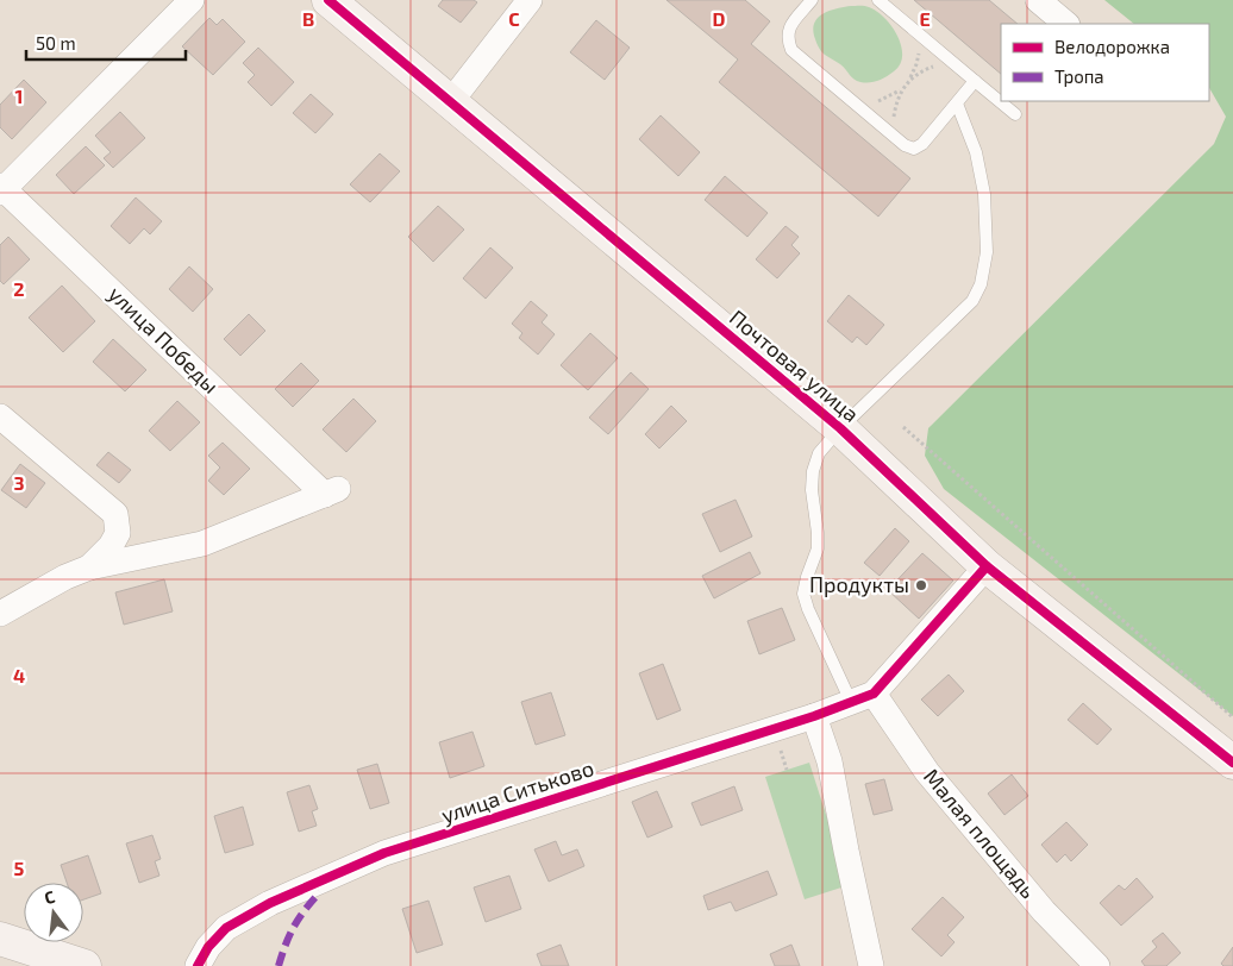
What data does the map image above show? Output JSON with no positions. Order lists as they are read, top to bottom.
{
  "streets": {
    "street": [
      "улица Победы",
      "Почтовая улица",
      "улица Ситьково",
      "Малая площадь"
    ]
  },
  "crossings": [
    ["улица Ситьково", "Малая площадь"]
  ],
  "places": ["Продукты"],
  "legend": ["Велодорожка", "Тропа"],
  "scale_bar": "50 m",
  "north": "top",
  "grid": {
    "columns": [
      "B",
      "C",
      "D",
      "E"
    ],
    "rows": [
      "1",
      "2",
      "3",
      "4",
      "5"
    ]
  }
}
